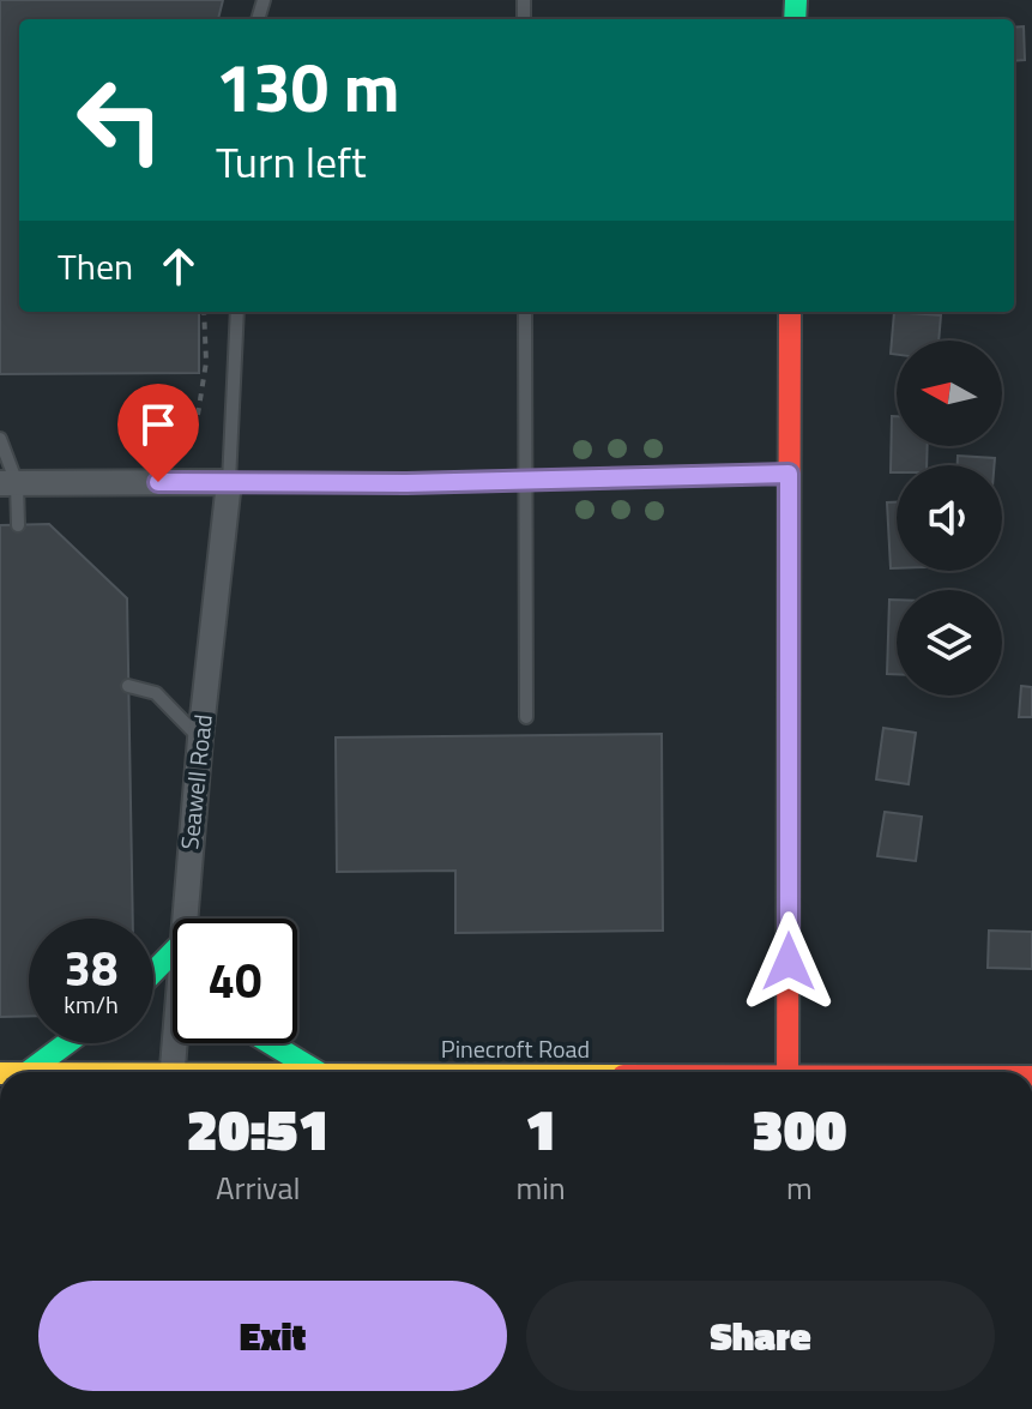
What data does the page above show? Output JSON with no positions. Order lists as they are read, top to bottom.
{
  "streets": {
    "street": ["Seawell Road"]
  },
  "north": "left",
  "page": {
    "turn": ["130 m", "Turn left"],
    "then": "Then",
    "speed": "38 km/h",
    "limit": "40",
    "eta": [
      "20:51",
      "Arrival",
      "1",
      "min",
      "300",
      "m"
    ],
    "buttons": ["Exit", "Share"]
  }
}
